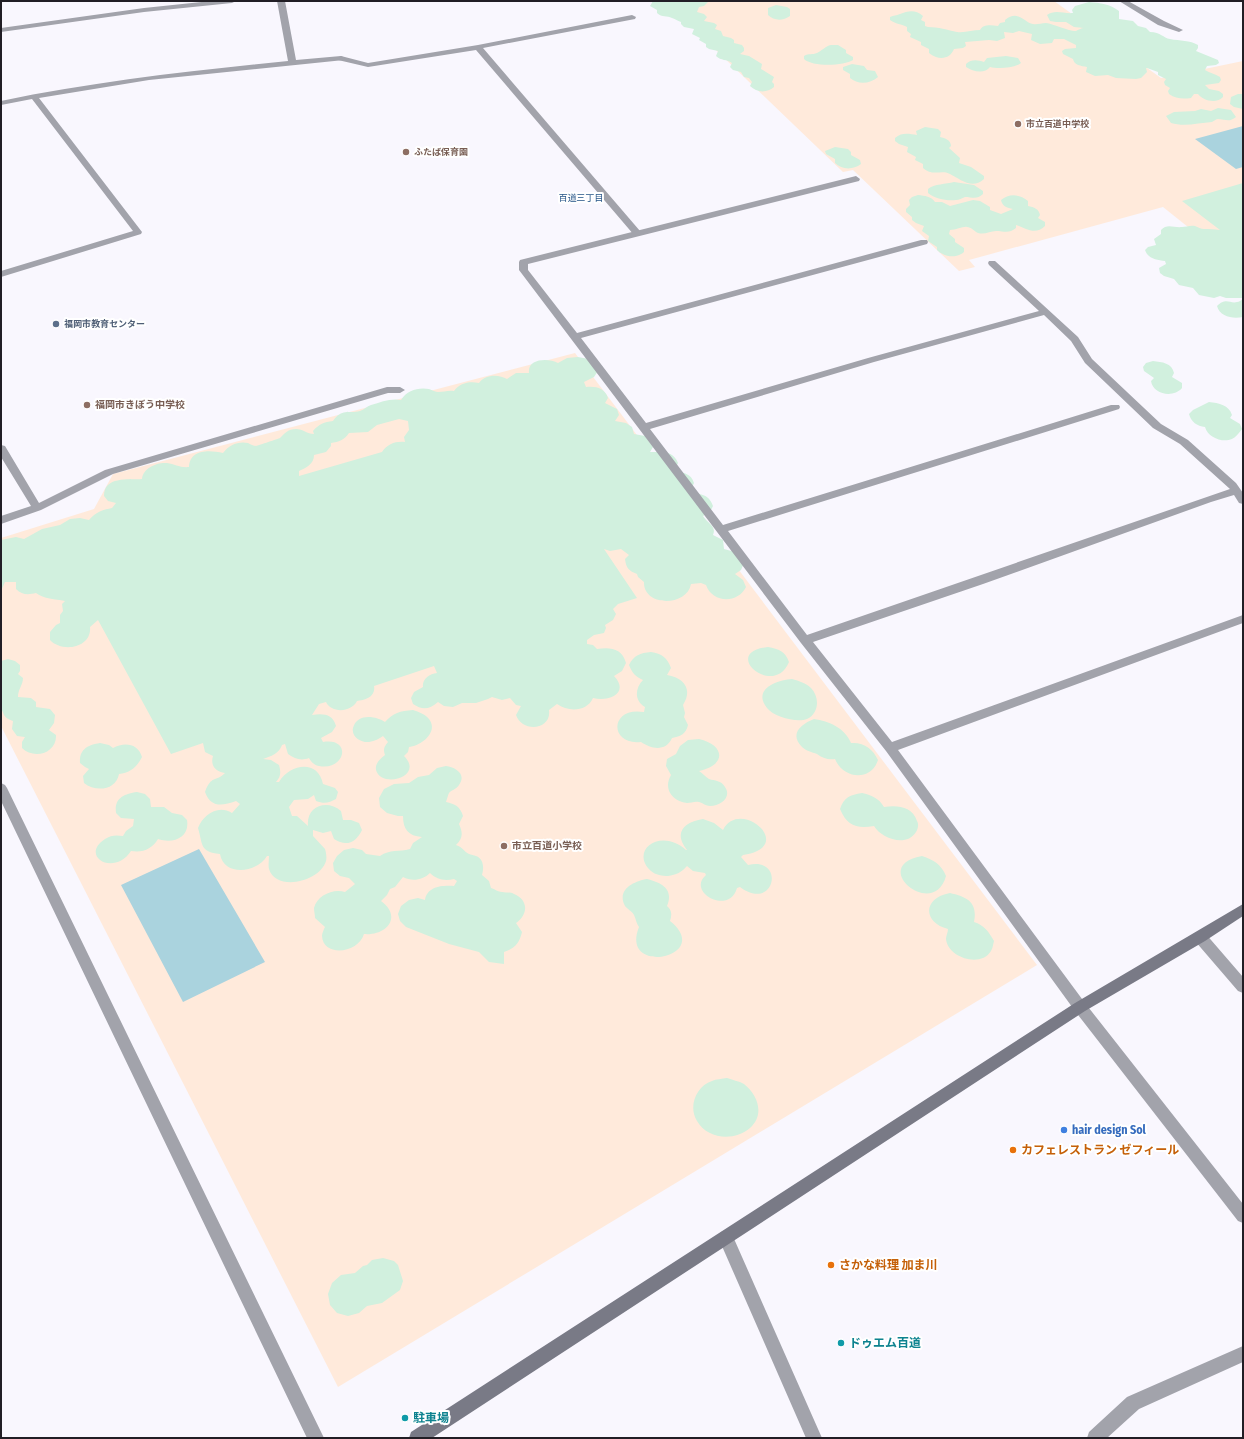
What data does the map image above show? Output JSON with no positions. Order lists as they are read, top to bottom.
{
  "districts": ["百道三丁目"],
  "places": [
    "市立百道中学校",
    "ふたば保育園",
    "福岡市教育センター",
    "福岡市きぼう中学校",
    "市立百道小学校",
    "hair design Sol",
    "カフェレストラン ゼフィール",
    "さかな料理 加ま川",
    "ドゥエム百道",
    "駐車場"
  ]
}
